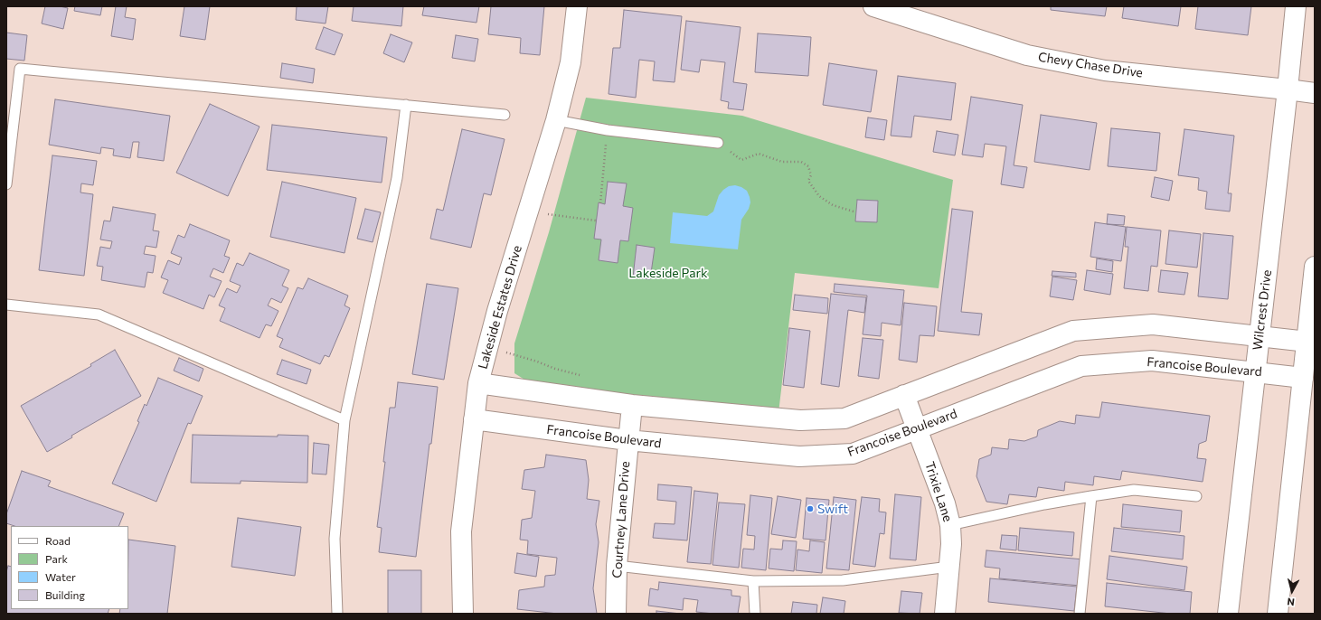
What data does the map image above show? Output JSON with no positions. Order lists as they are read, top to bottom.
{
  "streets": {
    "street": [
      "Chevy Chase Drive",
      "Lakeside Estates Drive",
      "Wilcrest Drive",
      "Francoise Boulevard",
      "Trixie Lane",
      "Courtney Lane Drive"
    ]
  },
  "crossings": [
    ["Chevy Chase Drive", "Wilcrest Drive"],
    ["Lakeside Estates Drive", "Francoise Boulevard"],
    ["Wilcrest Drive", "Francoise Boulevard"],
    ["Francoise Boulevard", "Trixie Lane"],
    ["Francoise Boulevard", "Courtney Lane Drive"]
  ],
  "parks": ["Lakeside Park"],
  "places": ["Swift"],
  "legend": [
    "Road",
    "Park",
    "Water",
    "Building"
  ],
  "north": "bottom"
}
